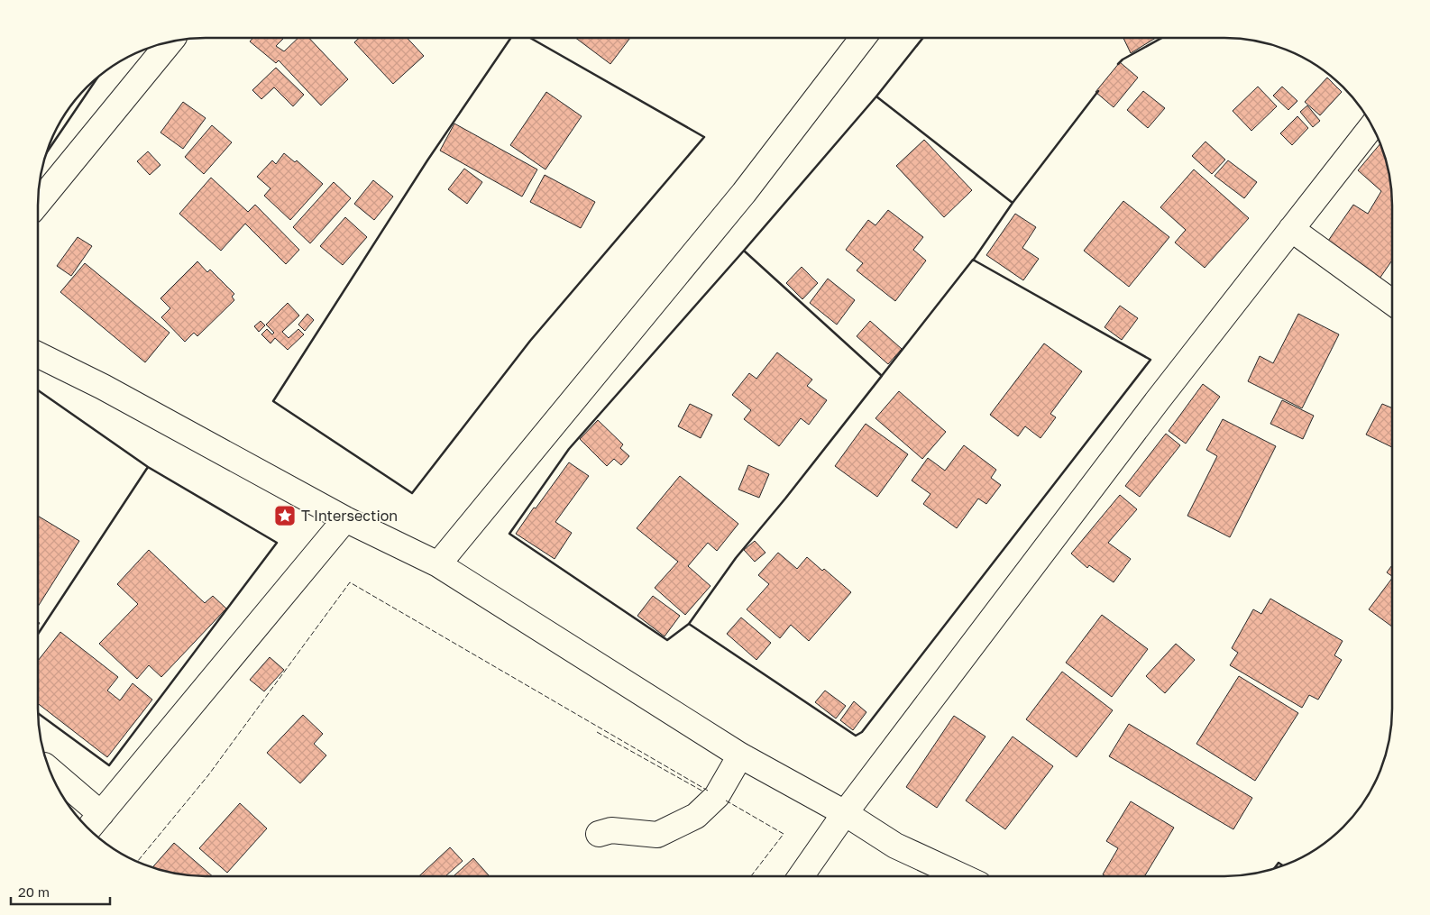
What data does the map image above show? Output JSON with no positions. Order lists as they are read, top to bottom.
{
  "places": {
    "place": ["T Intersection"]
  },
  "scale_bar": "20 m"
}
